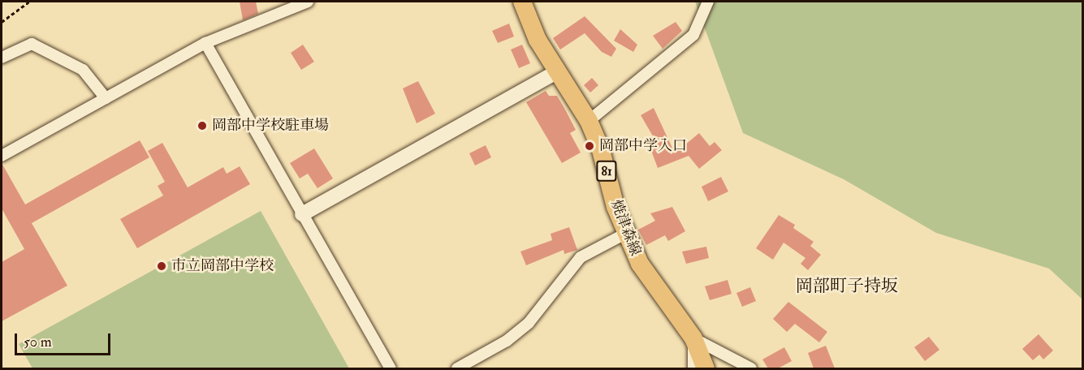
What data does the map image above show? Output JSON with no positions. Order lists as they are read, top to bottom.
{
  "streets": {
    "main road": ["81", "焼津森線"]
  },
  "districts": ["岡部町子持坂"],
  "places": ["岡部中学校駐車場", "岡部中学入口", "市立岡部中学校"],
  "scale_bar": "50 m"
}
